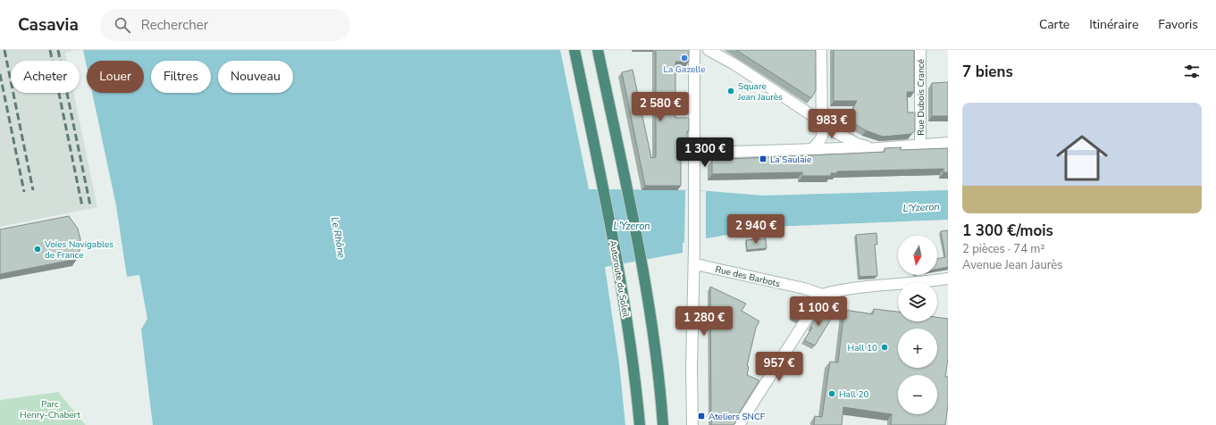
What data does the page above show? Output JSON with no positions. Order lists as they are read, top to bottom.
{
  "streets": {
    "highway": ["Autoroute du Soleil"],
    "street": ["Rue Dubois Crancé", "Rue des Barbots"]
  },
  "water": ["L'Yzeron", "Le Rhône"],
  "parks": ["Parc Henry-Chabert"],
  "places": {
    "other": [
      "La Gazelle",
      "Square Jean Jaurès",
      "Voies Navigables de France",
      "Hall 10",
      "Hall 20"
    ],
    "transit": ["La Saulaie", "Ateliers SNCF"]
  },
  "north": "bottom",
  "page": {
    "header": "Casavia",
    "search": "Rechercher",
    "nav": ["Carte", "Itinéraire", "Favoris"],
    "heading": "7 biens",
    "chip": [
      "Acheter",
      "Louer",
      "Filtres",
      "Nouveau"
    ],
    "price": [
      "2 580 €",
      "983 €",
      "1 300 €",
      "2 940 €",
      "1 100 €",
      "1 280 €",
      "957 €"
    ],
    "list": [
      {
        "name": "1 300 €/mois",
        "note": "2 pièces · 74 m² · Avenue Jean Jaurès"
      }
    ],
    "map_buttons": ["+", "−"]
  }
}
